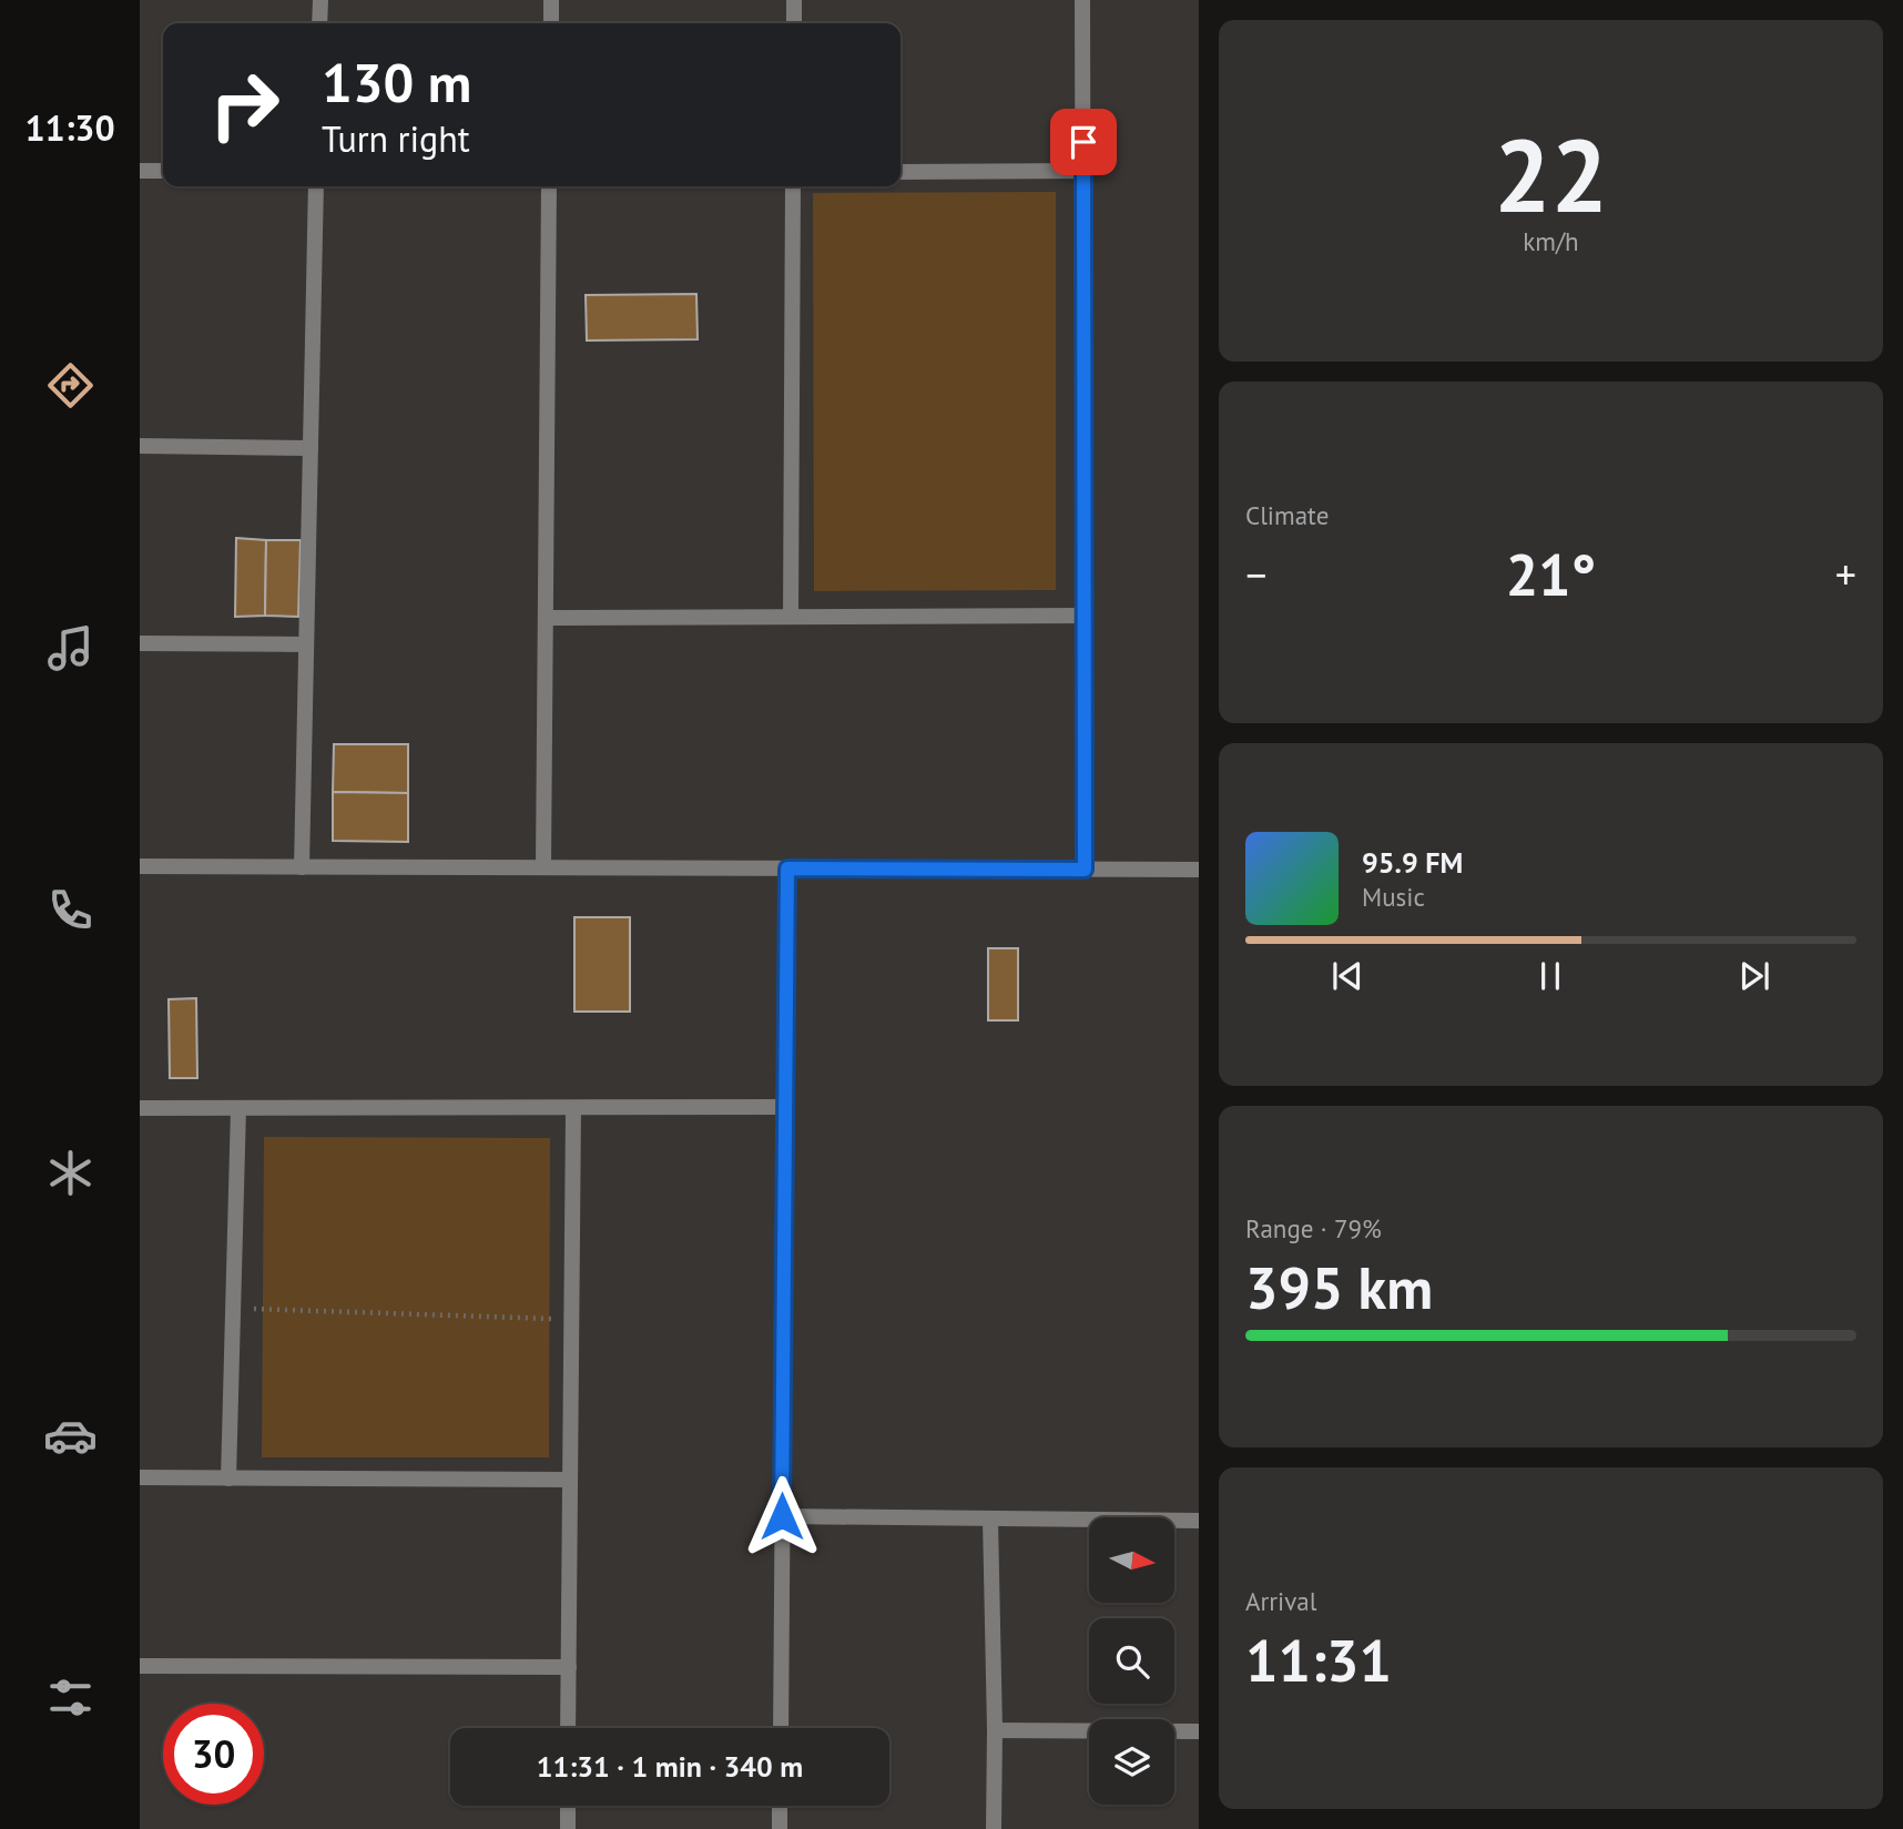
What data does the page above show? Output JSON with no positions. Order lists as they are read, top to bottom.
{
  "north": "right",
  "page": {
    "tabs": "11:30",
    "tile": [
      ["22", "km/h"],
      "Climate",
      ["Range · 79%", "395 km"],
      ["Arrival", "11:31"]
    ],
    "turn": ["130 m", "Turn right"],
    "heat": ["−", "21°", "+"],
    "song": ["95.9 FM", "Music"],
    "limit": "30",
    "trip": "11:31 · 1 min · 340 m"
  }
}
